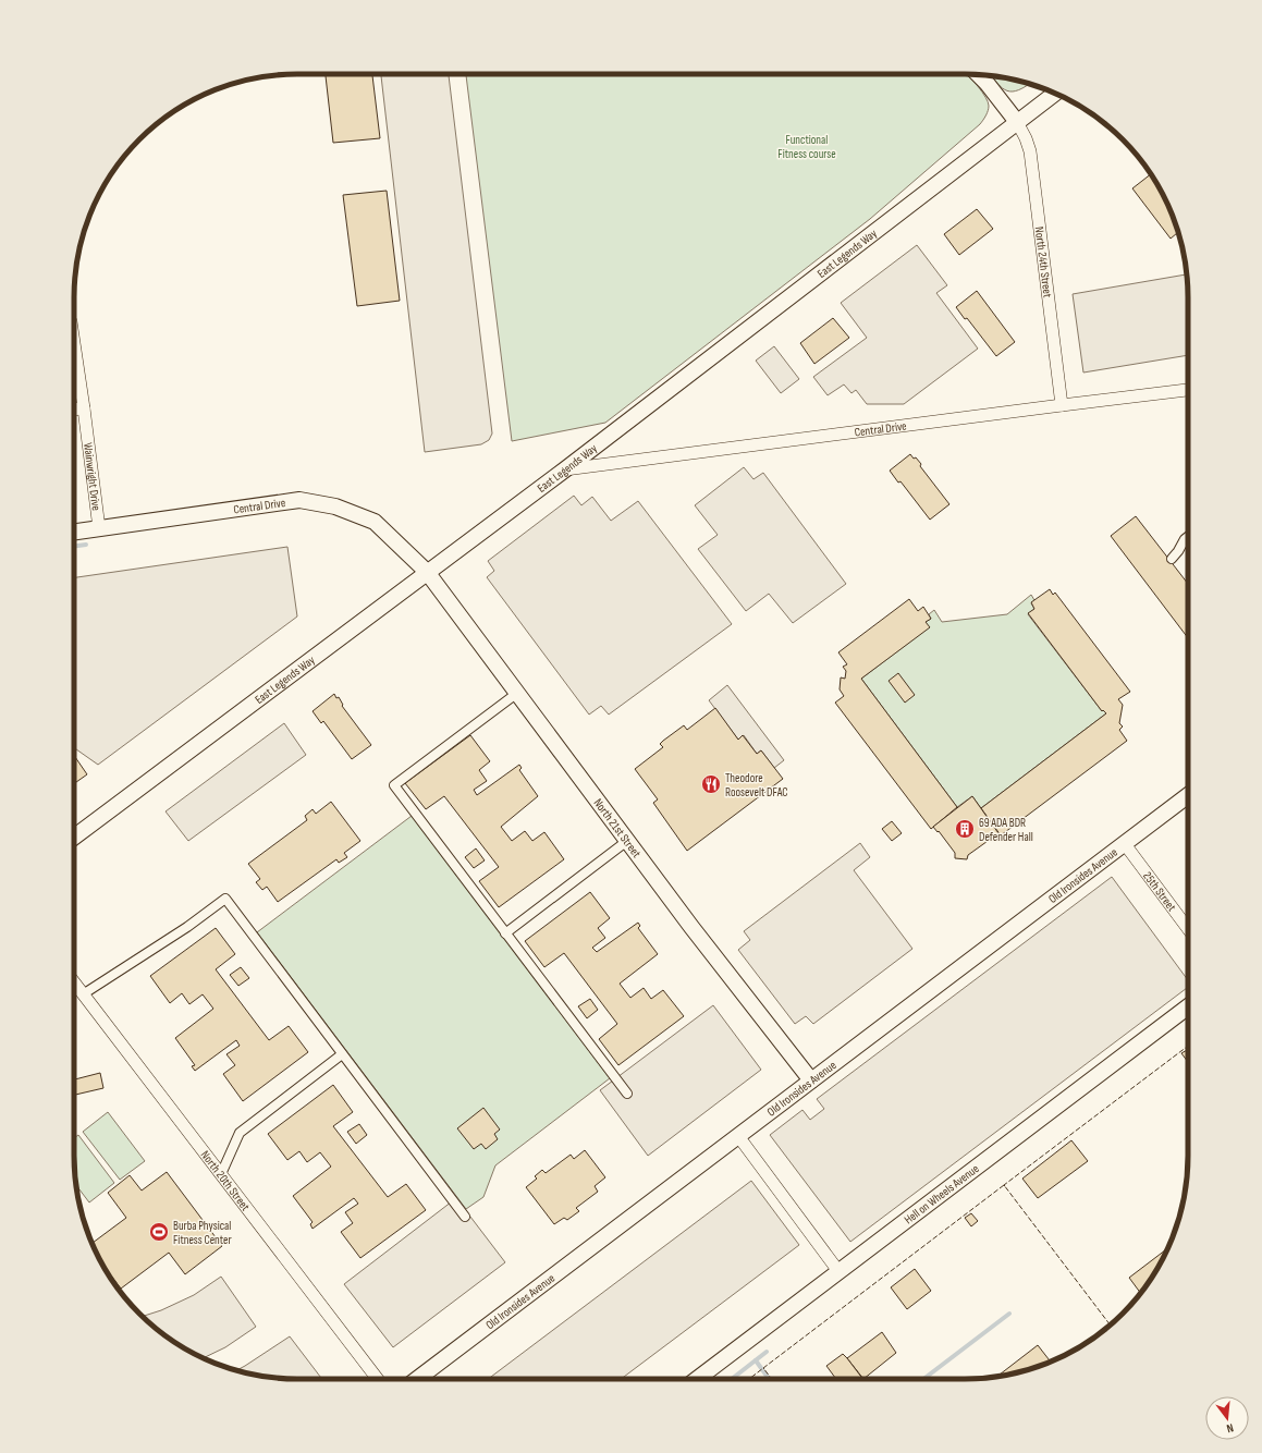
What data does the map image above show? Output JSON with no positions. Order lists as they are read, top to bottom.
{
  "streets": {
    "street": [
      "East Legends Way",
      "North 24th Street",
      "Central Drive",
      "Wainwright Drive",
      "North 21st Street",
      "Old Ironsides Avenue",
      "25th Street",
      "North 20th Street",
      "Hell on Wheels Avenue"
    ]
  },
  "crossings": [
    ["East Legends Way", "North 24th Street"],
    ["East Legends Way", "Central Drive"],
    ["East Legends Way", "North 21st Street"],
    ["North 24th Street", "Central Drive"],
    ["Central Drive", "Wainwright Drive"],
    ["Central Drive", "North 21st Street"],
    ["North 21st Street", "Old Ironsides Avenue"],
    ["Old Ironsides Avenue", "25th Street"]
  ],
  "parks": ["Functional Fitness course"],
  "places": {
    "restaurant": ["Theodore Roosevelt DFAC"],
    "building": ["69 ADA BDR Defender Hall"],
    "sports": ["Burba Physical Fitness Center"]
  },
  "north": "bottom"
}
